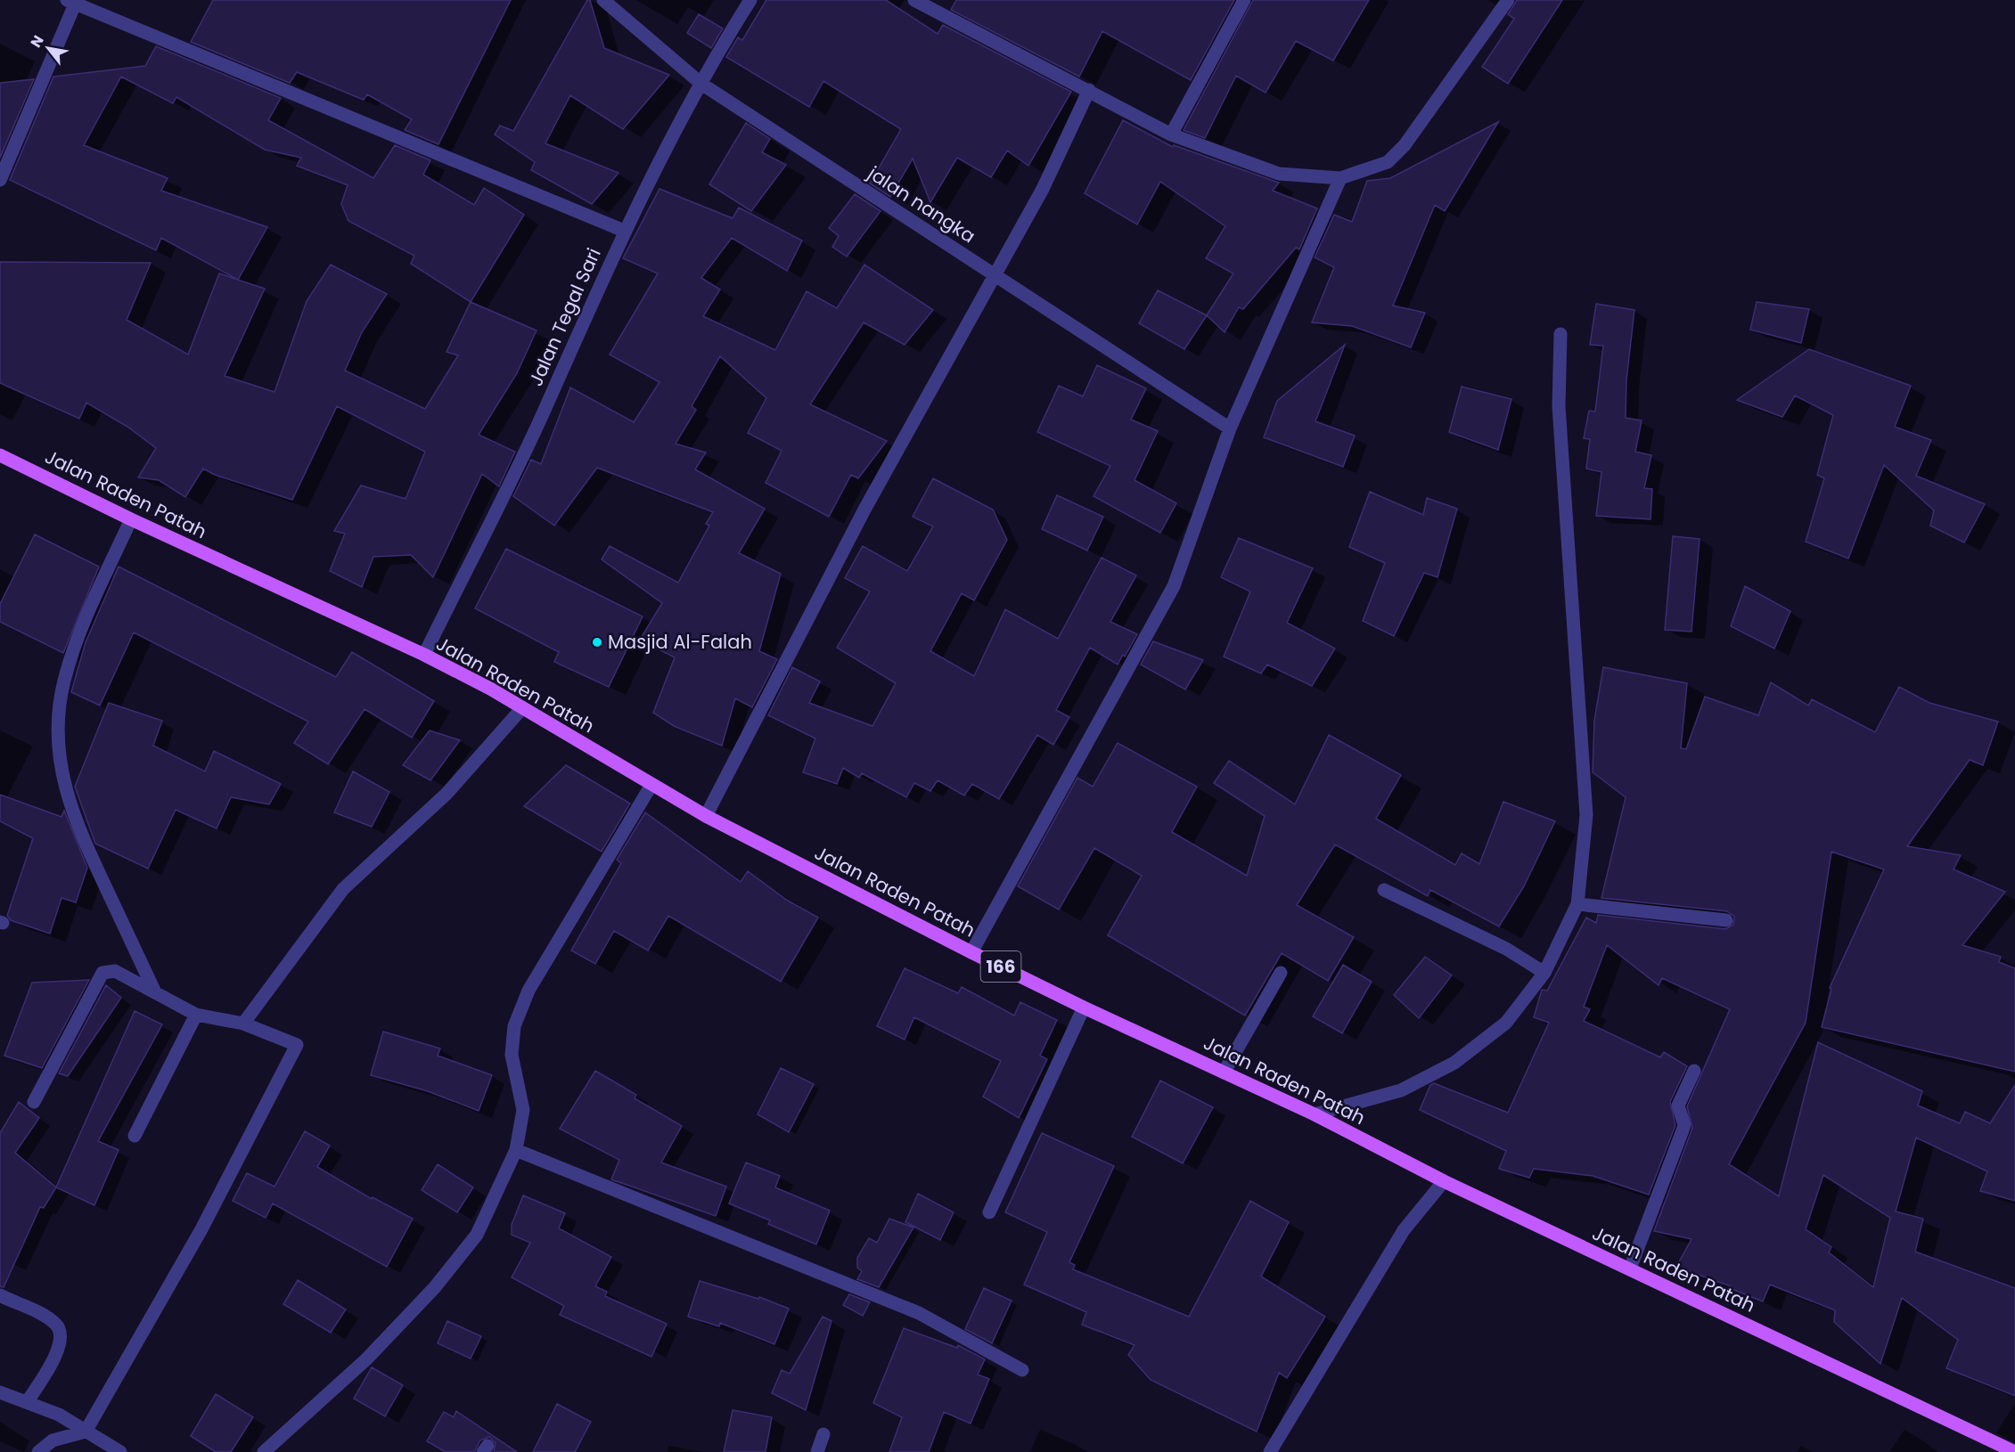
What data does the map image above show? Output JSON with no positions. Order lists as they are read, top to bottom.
{
  "streets": {
    "main road": ["Jalan Raden Patah", "166"],
    "street": ["jalan nangka", "Jalan Tegal Sari"]
  },
  "crossings": [
    ["jalan nangka", "Jalan Tegal Sari"],
    ["Jalan Tegal Sari", "Jalan Raden Patah"]
  ],
  "places": ["Masjid Al-Falah"],
  "north": "top left"
}
